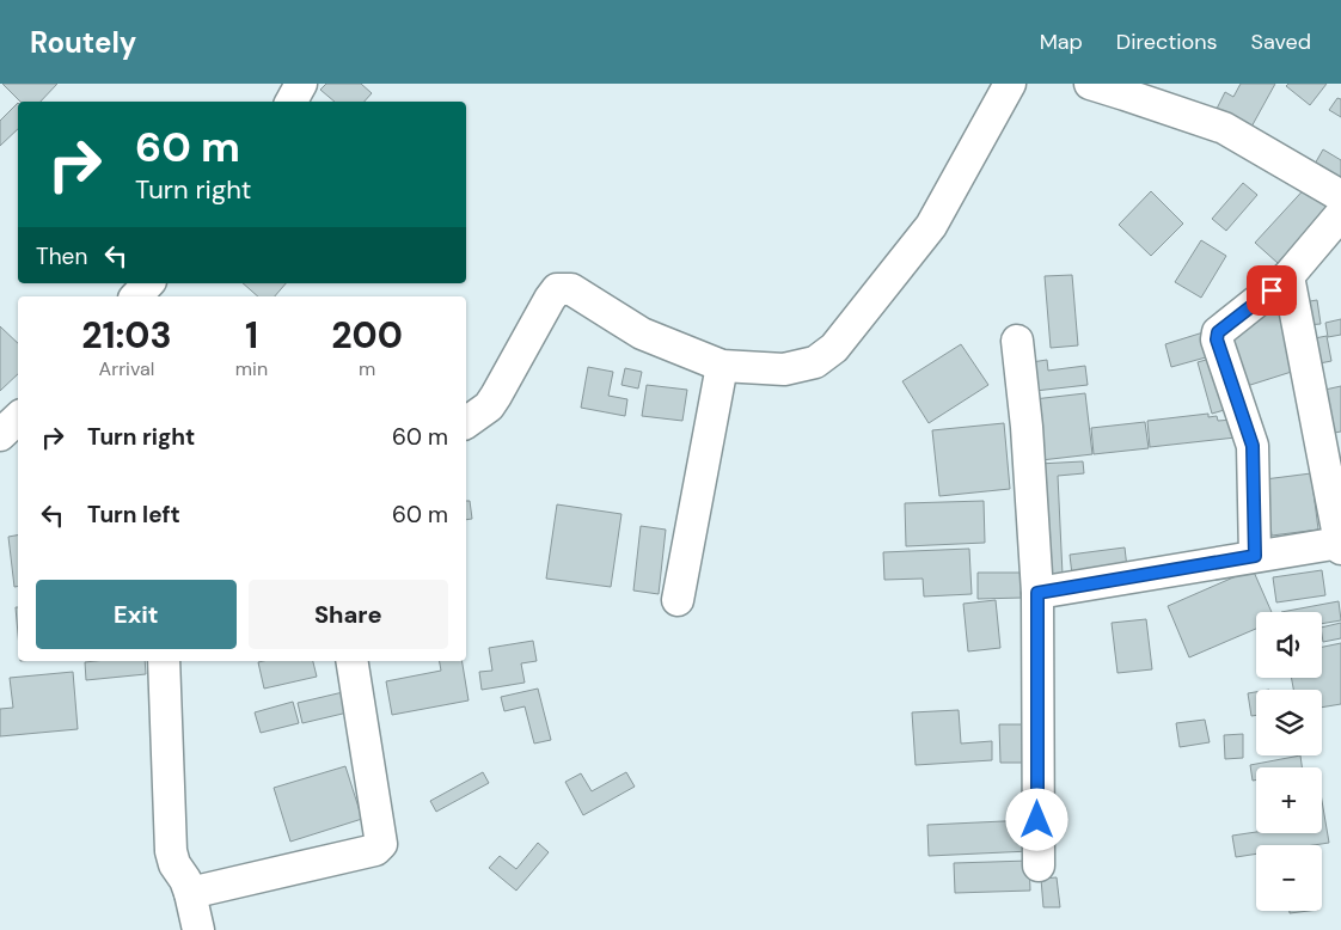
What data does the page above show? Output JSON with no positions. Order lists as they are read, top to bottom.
{
  "page": {
    "header": "Routely",
    "nav": ["Map", "Directions", "Saved"],
    "turn": ["60 m", "Turn right"],
    "then": "Then",
    "eta": [
      "21:03",
      "Arrival",
      "1",
      "min",
      "200",
      "m"
    ],
    "list": [
      {
        "name": "Turn right",
        "value": "60 m"
      },
      {
        "name": "Turn left",
        "value": "60 m"
      }
    ],
    "buttons": ["Exit", "Share"],
    "map_buttons": ["+", "−"]
  }
}
